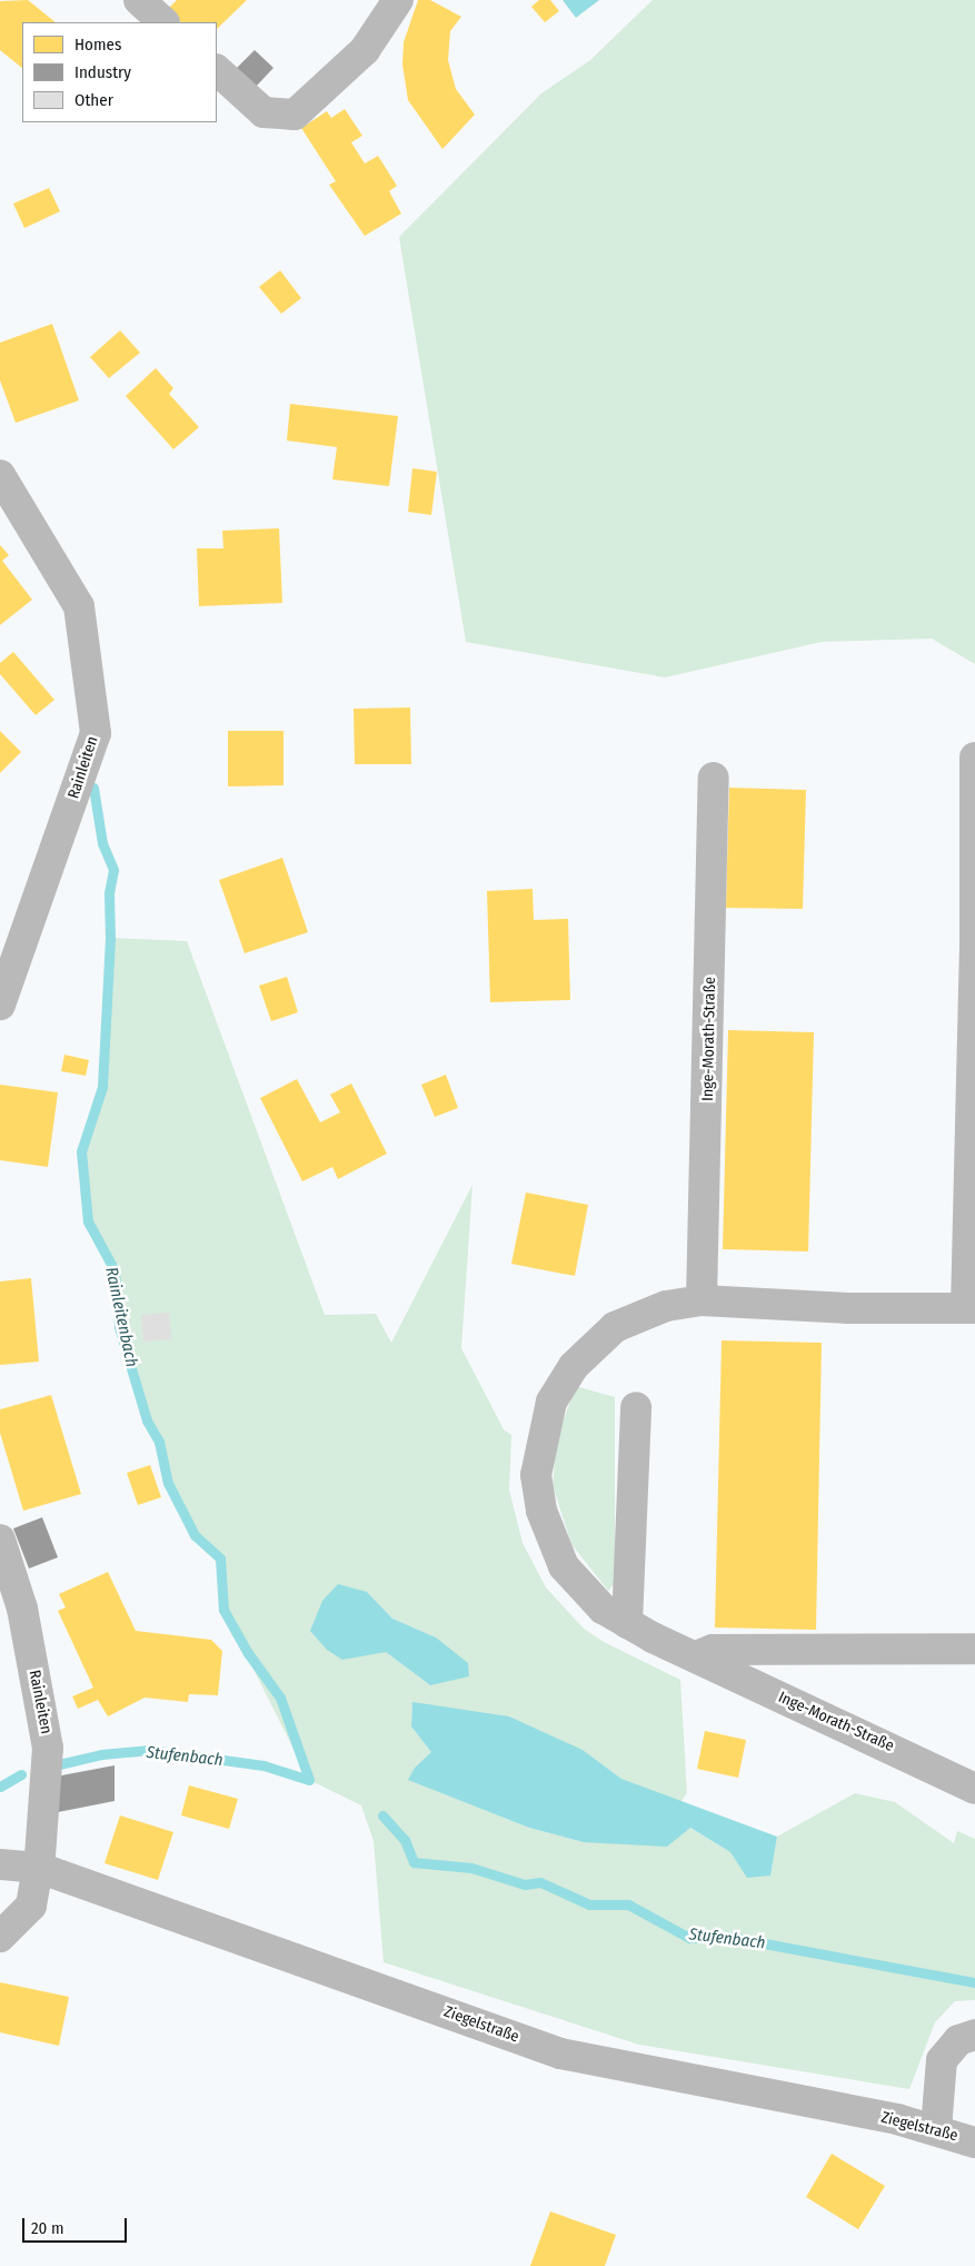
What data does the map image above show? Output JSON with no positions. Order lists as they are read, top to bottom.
{
  "streets": {
    "street": ["Rainleiten", "Inge-Morath-Straße", "Ziegelstraße"]
  },
  "crossings": [
    ["Rainleiten", "Ziegelstraße"]
  ],
  "water": ["Rainleitenbach", "Stufenbach"],
  "legend": ["Homes", "Industry", "Other"],
  "scale_bar": "20 m"
}
